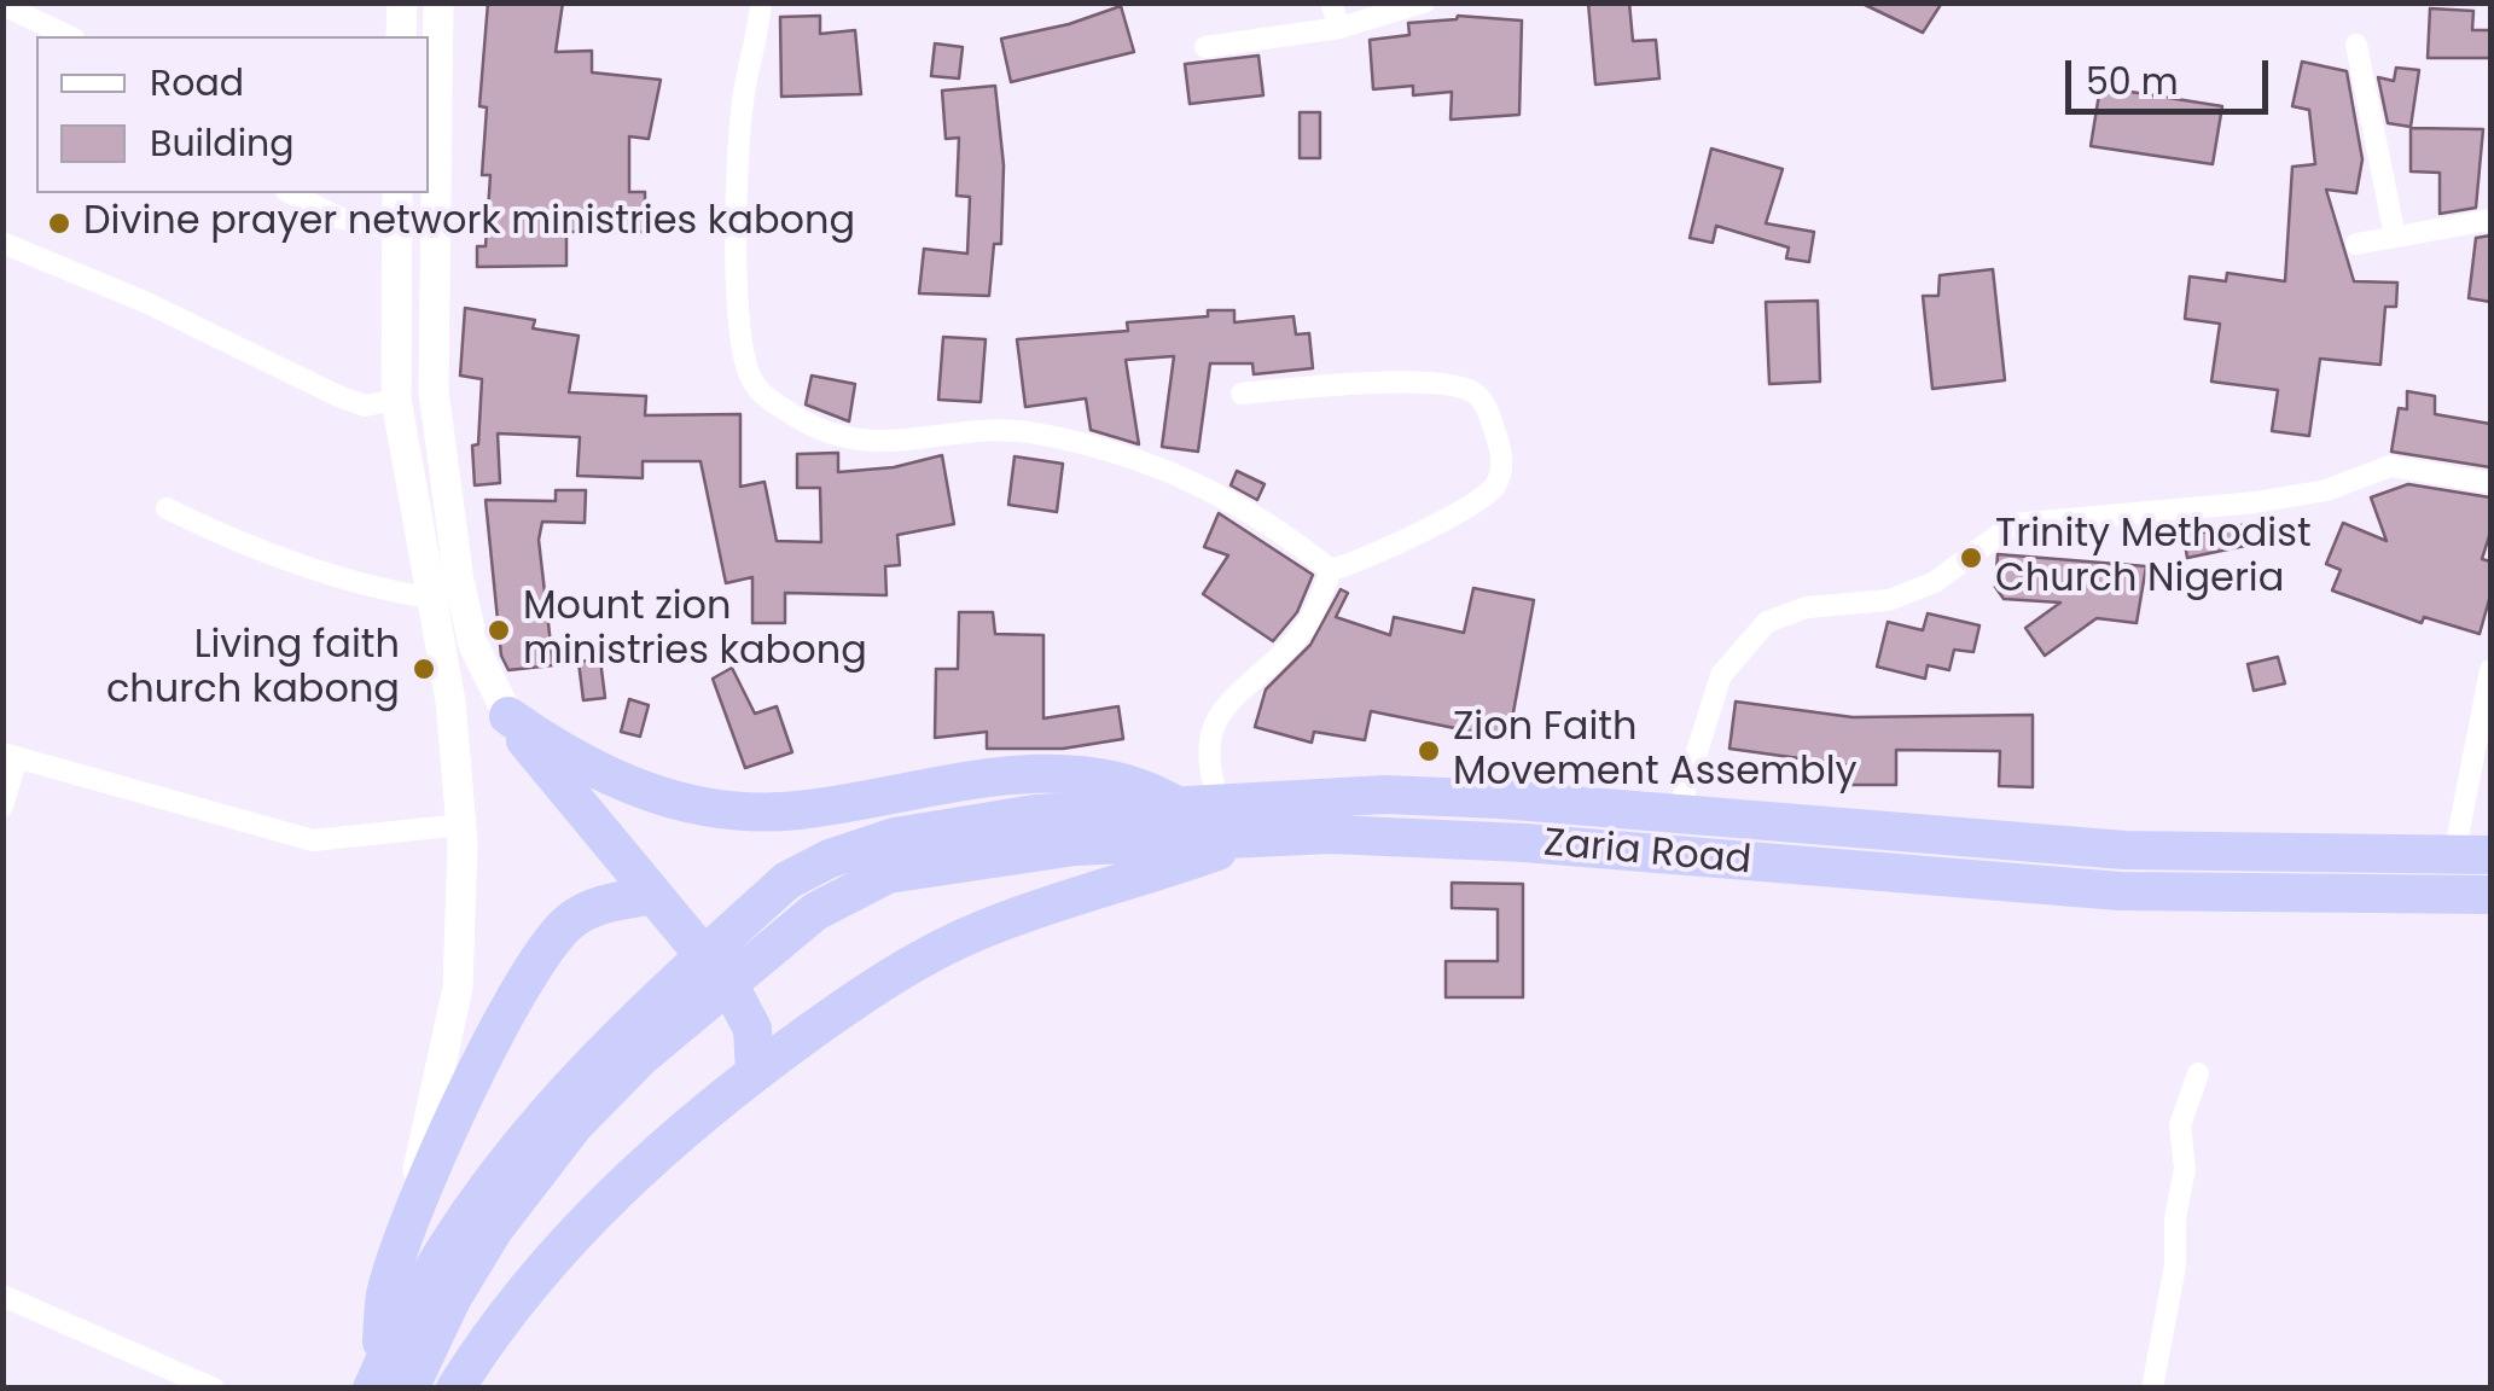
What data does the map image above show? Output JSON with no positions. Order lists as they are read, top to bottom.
{
  "streets": {
    "highway": ["Zaria Road"]
  },
  "places": [
    "Divine prayer network ministries kabong",
    "Trinity Methodist Church Nigeria",
    "Mount zion ministries kabong",
    "Living faith church kabong",
    "Zion Faith Movement Assembly"
  ],
  "legend": ["Road", "Building"],
  "scale_bar": "50 m"
}
